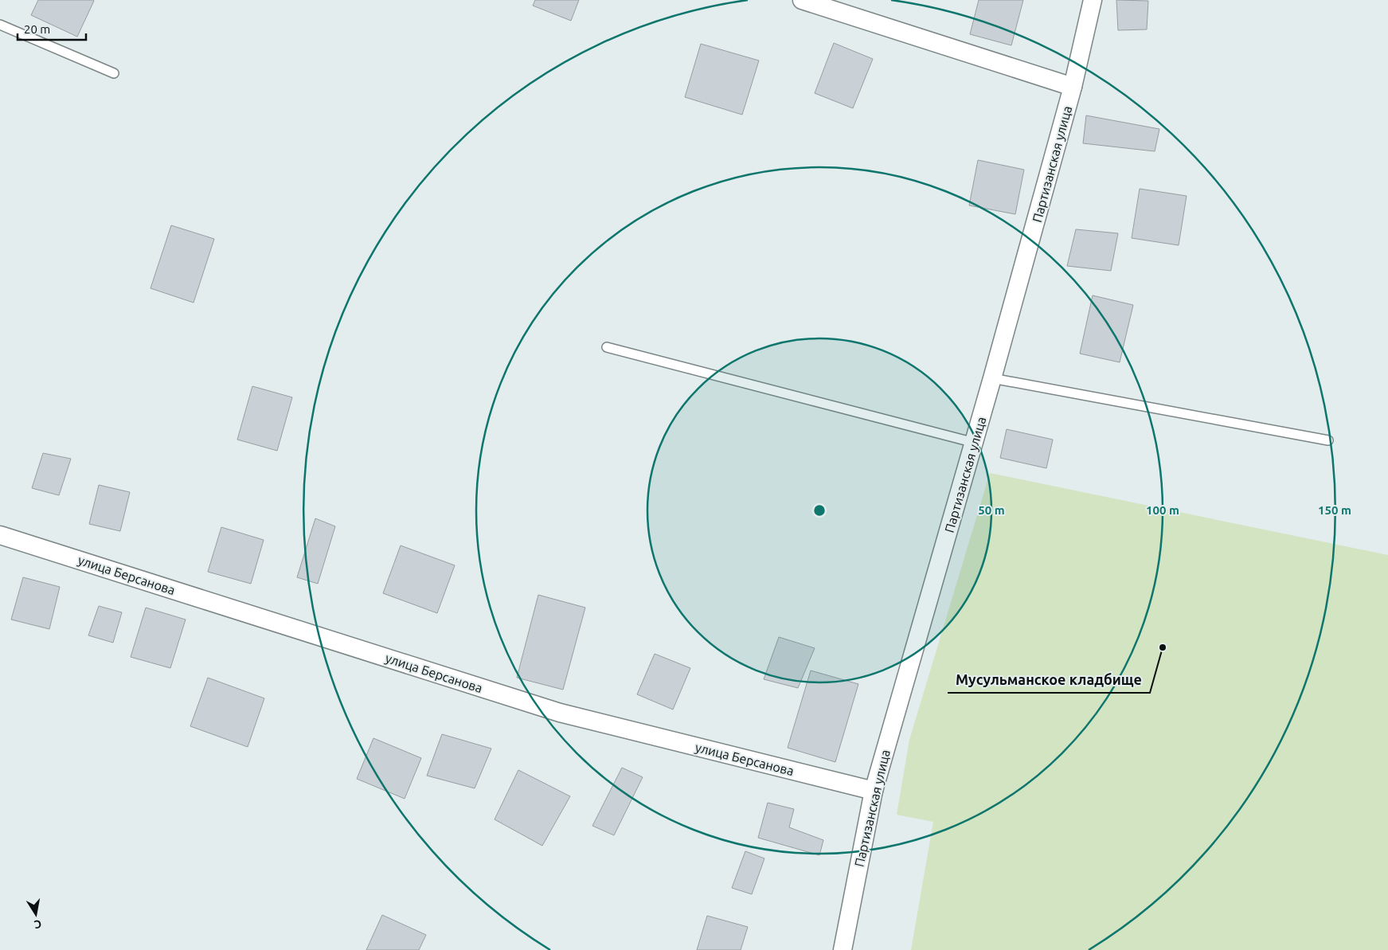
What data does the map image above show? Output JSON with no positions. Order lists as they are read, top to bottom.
{
  "streets": {
    "street": ["Партизанская улица", "улица Берсанова"]
  },
  "crossings": [
    ["Партизанская улица", "улица Берсанова"]
  ],
  "places": ["Мусульманское кладбище"],
  "scale_bar": "20 m",
  "north": "bottom",
  "rings": ["50 m", "100 m", "150 m"]
}
